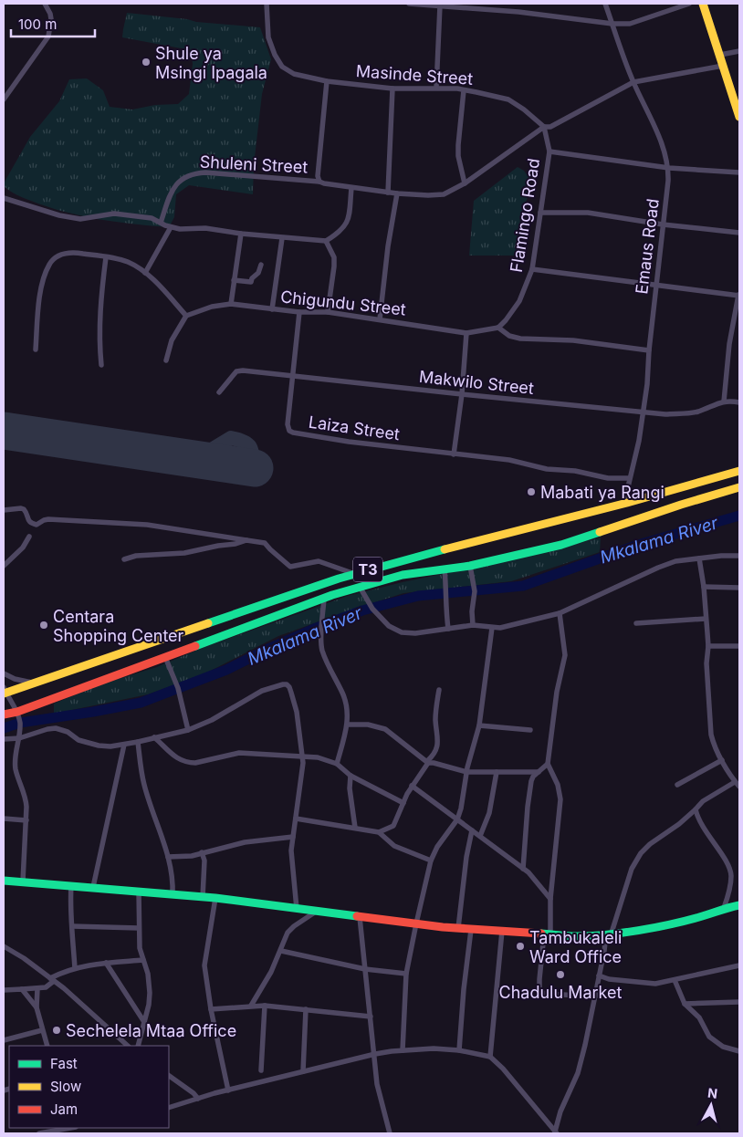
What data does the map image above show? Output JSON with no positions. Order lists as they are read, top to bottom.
{
  "streets": {
    "main road": ["T3"],
    "street": [
      "Masinde Street",
      "Shuleni Street",
      "Flamingo Road",
      "Emaus Road",
      "Chigundu Street",
      "Makwilo Street",
      "Laiza Street"
    ]
  },
  "crossings": [
    ["Masinde Street", "Flamingo Road"],
    ["Flamingo Road", "Chigundu Street"],
    ["Emaus Road", "Makwilo Street"],
    ["Emaus Road", "T3"],
    ["Chigundu Street", "Laiza Street"],
    ["Makwilo Street", "Laiza Street"]
  ],
  "water": ["Mkalama River"],
  "places": [
    "Shule ya Msingi Ipagala",
    "Mabati ya Rangi",
    "Centara Shopping Center",
    "Tambukaleli Ward Office",
    "Chadulu Market",
    "Sechelela Mtaa Office"
  ],
  "legend": ["Fast", "Slow", "Jam"],
  "scale_bar": "100 m",
  "north": "top"
}
